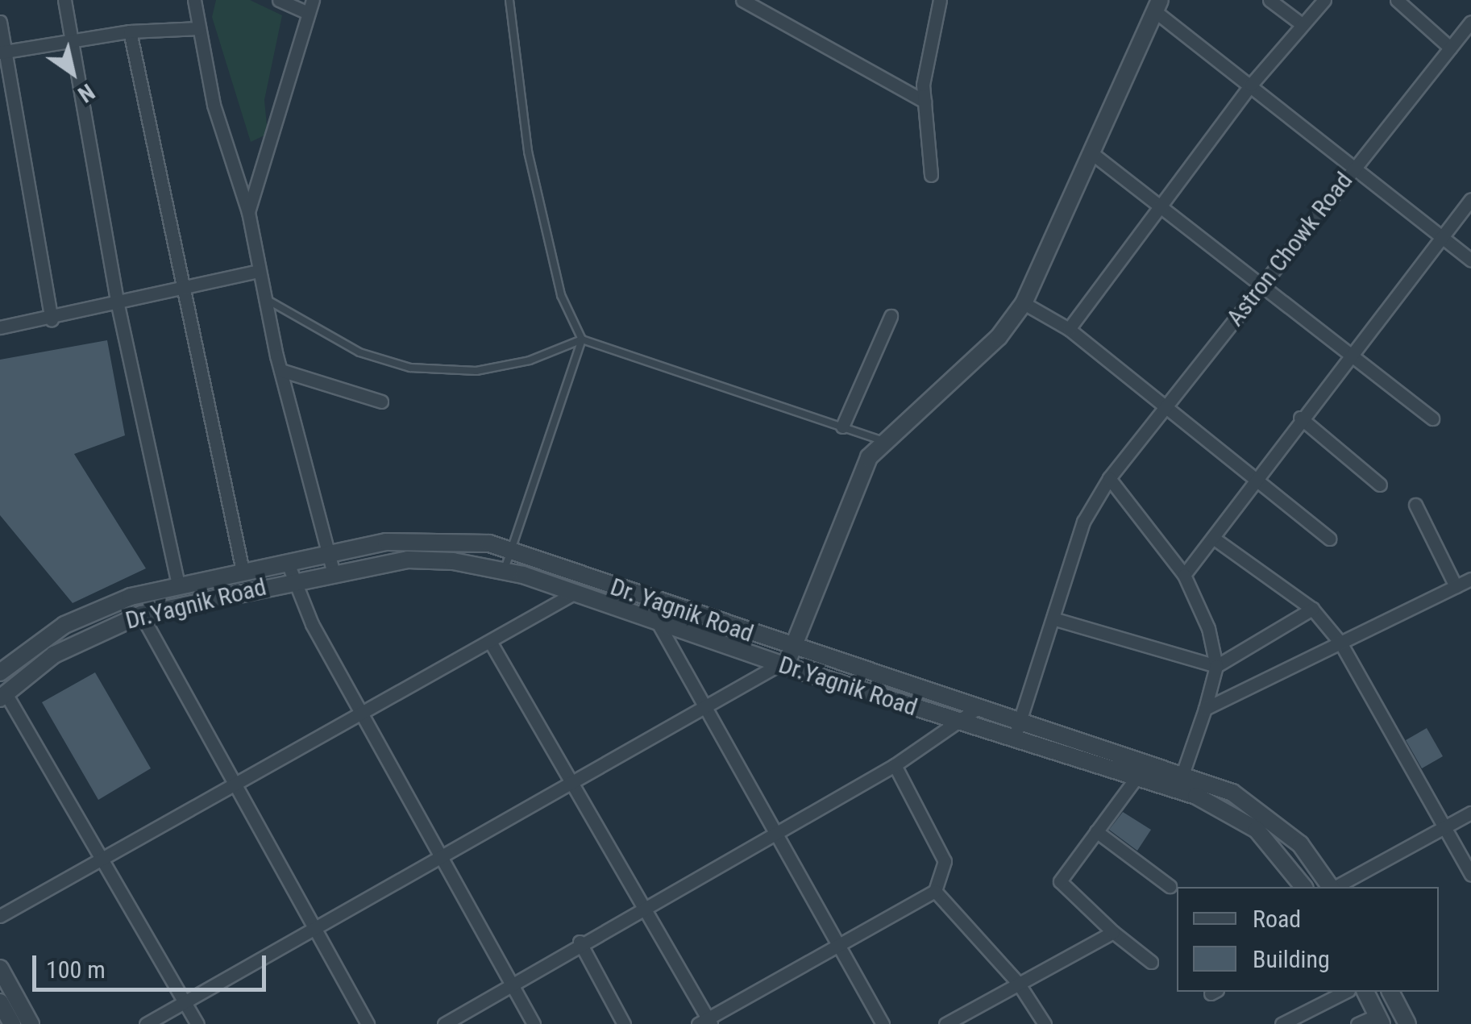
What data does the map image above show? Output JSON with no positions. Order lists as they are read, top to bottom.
{
  "streets": {
    "street": ["Astron Chowk Road", "Dr.Yagnik Road", "Dr. Yagnik Road"]
  },
  "crossings": [
    ["Astron Chowk Road", "Dr.Yagnik Road"],
    ["Astron Chowk Road", "Dr. Yagnik Road"],
    ["Dr.Yagnik Road", "Dr. Yagnik Road"]
  ],
  "legend": ["Road", "Building"],
  "scale_bar": "100 m",
  "north": "bottom right"
}
